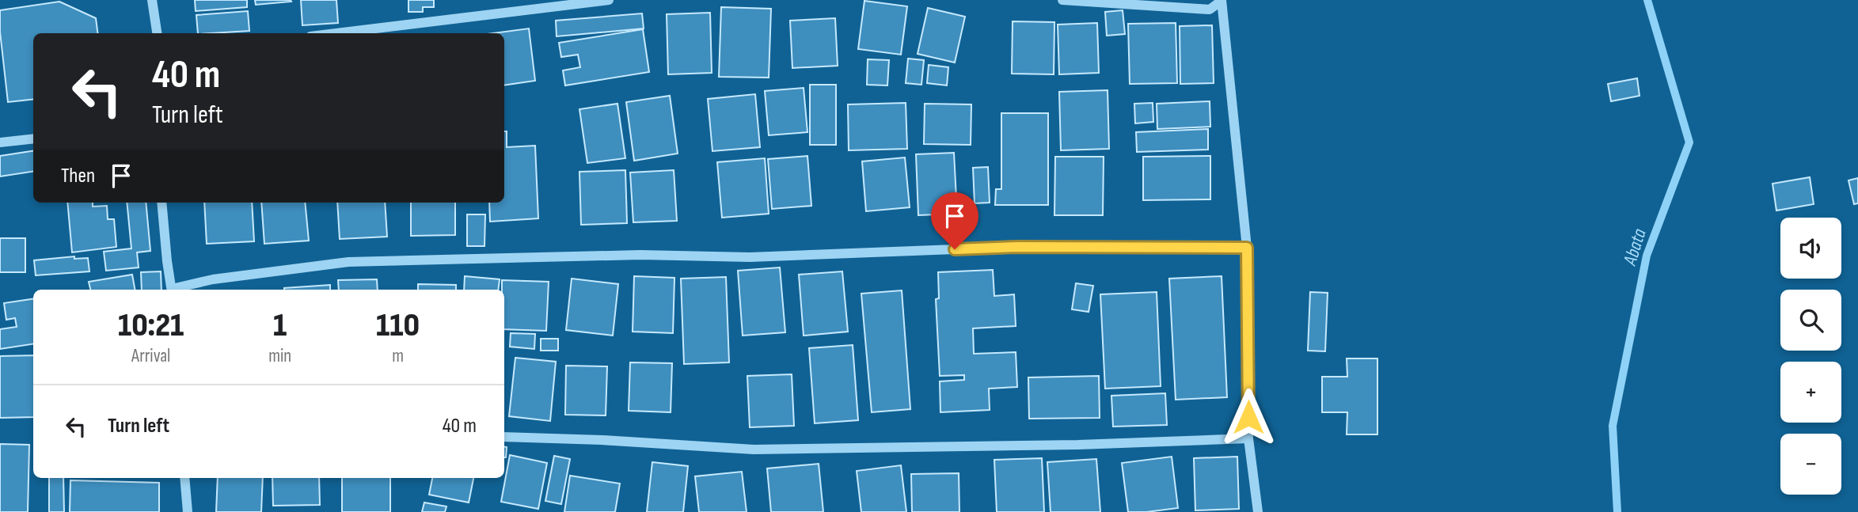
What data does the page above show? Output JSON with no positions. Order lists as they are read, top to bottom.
{
  "water": ["Abata"],
  "page": {
    "turn": ["40 m", "Turn left"],
    "then": "Then",
    "map_buttons": ["+", "−"],
    "eta": [
      "10:21",
      "Arrival",
      "1",
      "min",
      "110",
      "m"
    ],
    "list": [
      {
        "name": "Turn left",
        "value": "40 m"
      }
    ]
  }
}
